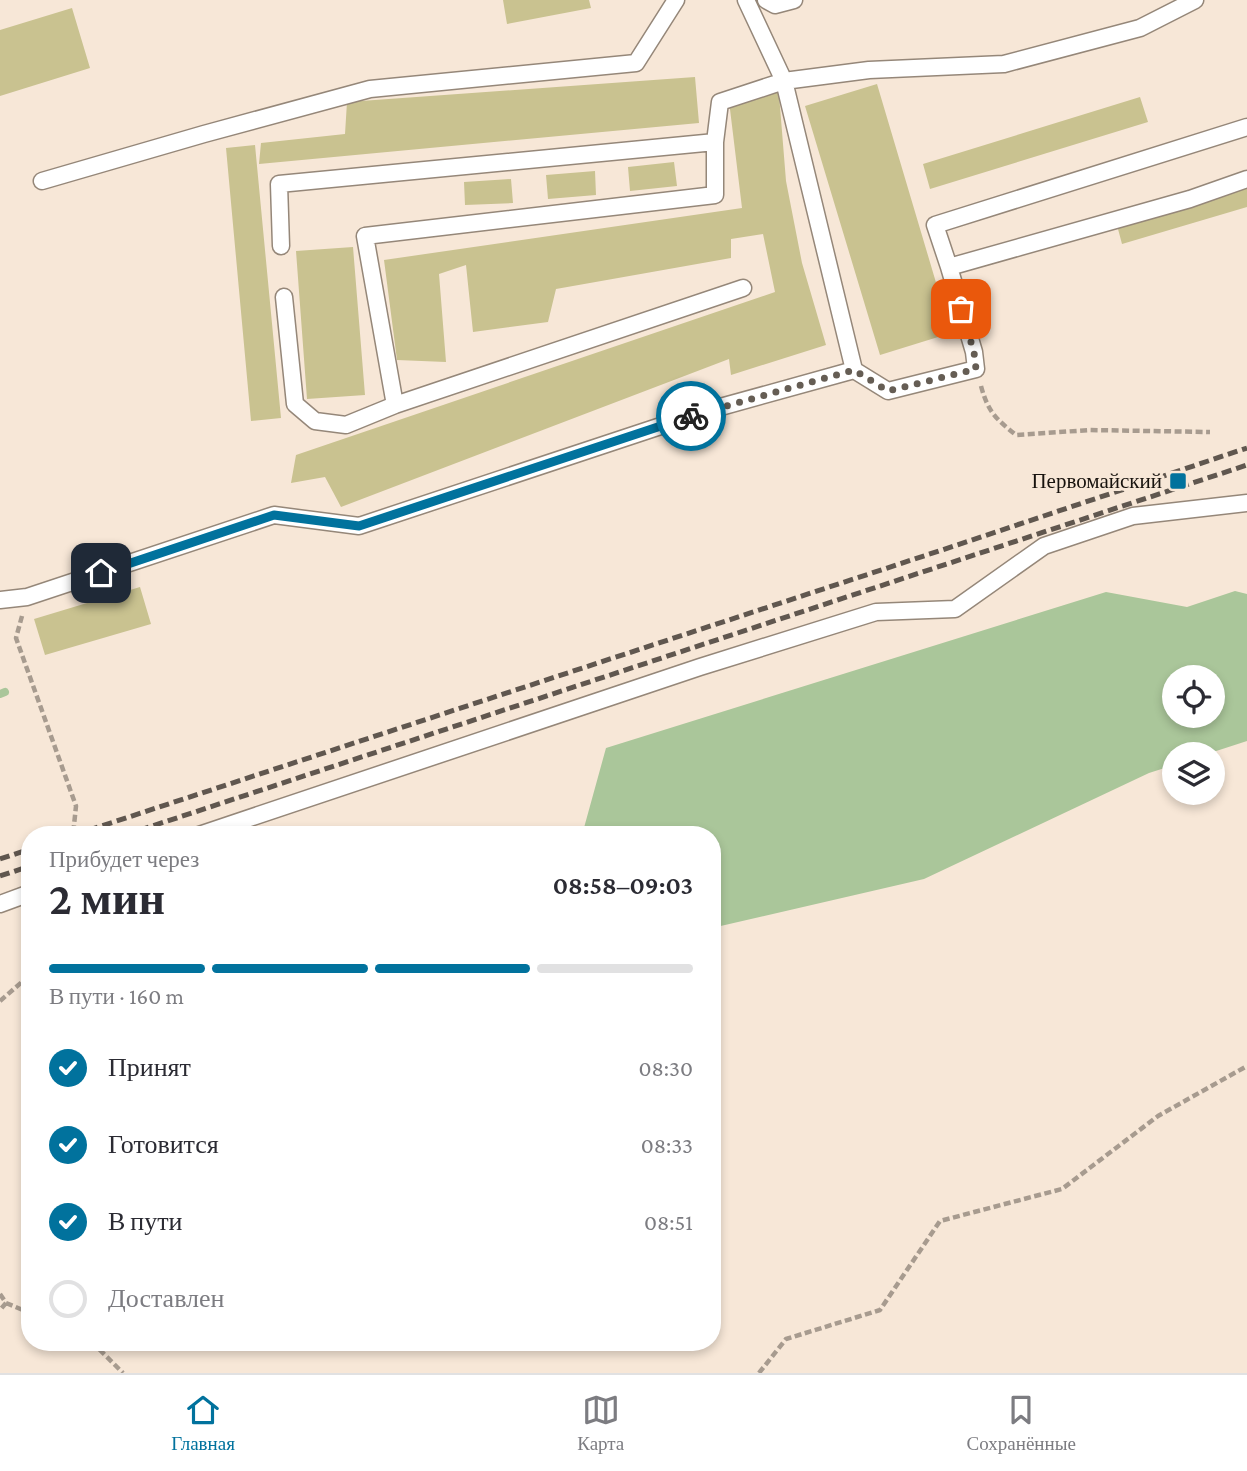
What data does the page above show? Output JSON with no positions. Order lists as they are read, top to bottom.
{
  "places": {
    "transit": ["Первомайский"]
  },
  "page": {
    "heading": ["2 мин", "Прибудет через", "08:58–09:03"],
    "bar": "В пути · 160 m",
    "list": [
      ["Принят", "08:30"],
      ["Готовится", "08:33"],
      ["В пути", "08:51"],
      "Доставлен"
    ],
    "tabs": ["Главная", "Карта", "Сохранённые"]
  }
}
